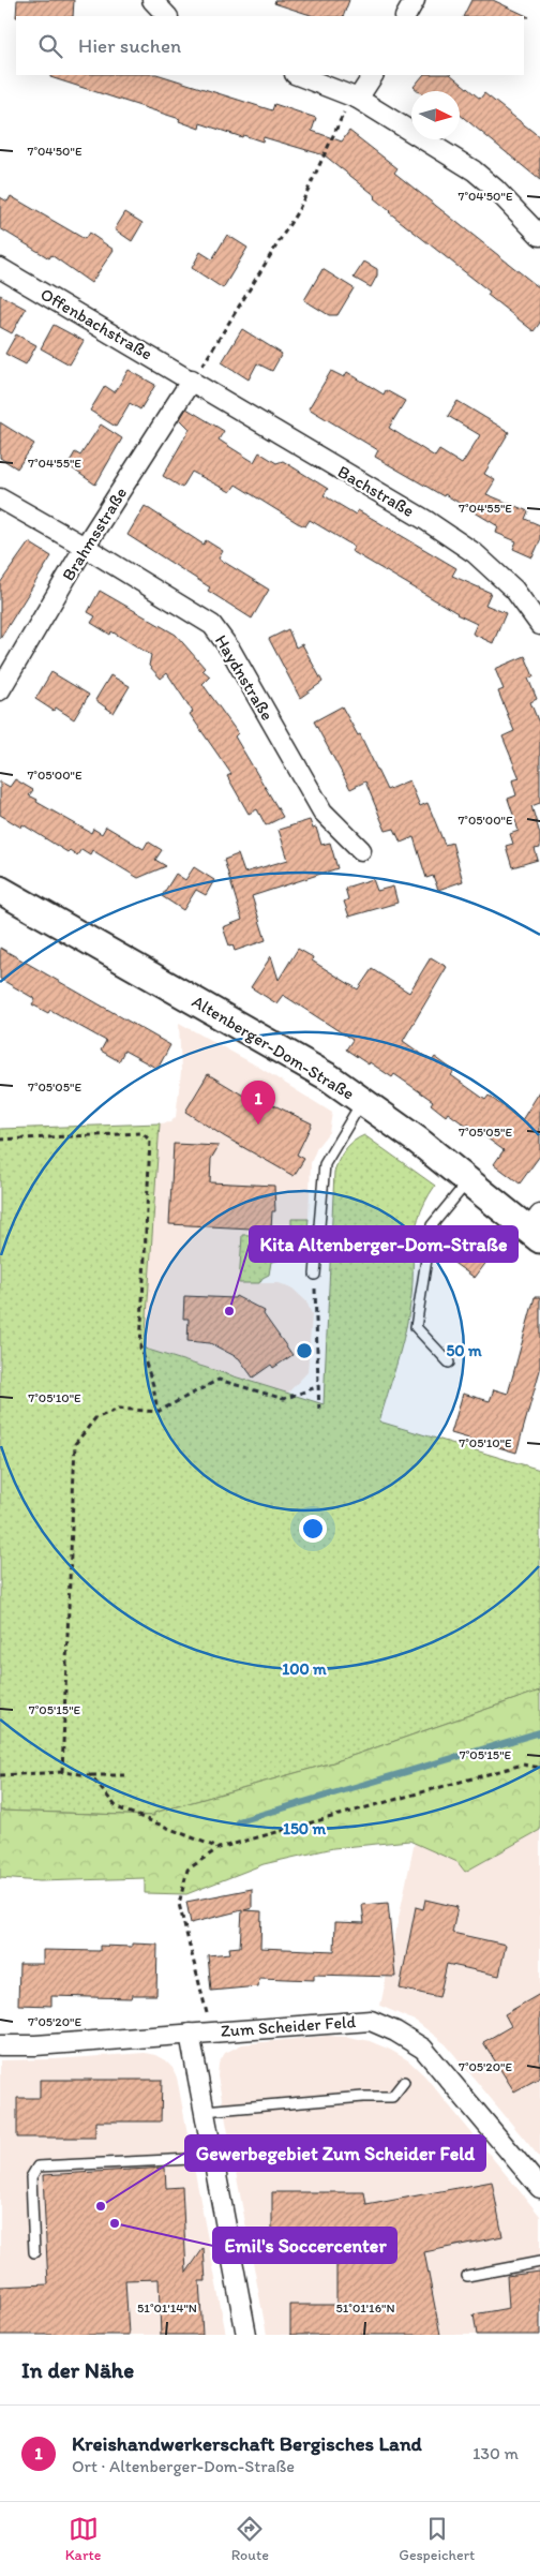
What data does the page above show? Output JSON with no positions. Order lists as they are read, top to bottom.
{
  "streets": {
    "main road": ["Altenberger-Dom-Straße"],
    "street": [
      "Offenbachstraße",
      "Bachstraße",
      "Brahmsstraße",
      "Haydnstraße",
      "Zum Scheider Feld"
    ]
  },
  "crossings": [
    ["Offenbachstraße", "Bachstraße"],
    ["Offenbachstraße", "Brahmsstraße"],
    ["Bachstraße", "Brahmsstraße"],
    ["Brahmsstraße", "Haydnstraße"]
  ],
  "places": ["Kita Altenberger-Dom-Straße", "Gewerbegebiet Zum Scheider Feld", "Emil's Soccercenter"],
  "north": "right",
  "page": {
    "search": "Hier suchen",
    "pins": "1",
    "heading": "In der Nähe",
    "list": [
      {
        "mark": "1",
        "name": "Kreishandwerkerschaft Bergisches Land",
        "note": "Ort · Altenberger-Dom-Straße",
        "value": "130 m"
      }
    ],
    "nav": ["Karte", "Route", "Gespeichert"]
  },
  "coordinates": [
    "7°04'50\"E",
    "7°04'55\"E",
    "7°05'00\"E",
    "7°05'05\"E",
    "7°05'10\"E",
    "7°05'15\"E",
    "7°05'20\"E",
    "51°01'14\"N",
    "51°01'16\"N"
  ],
  "rings": ["50 m", "100 m", "150 m"]
}
